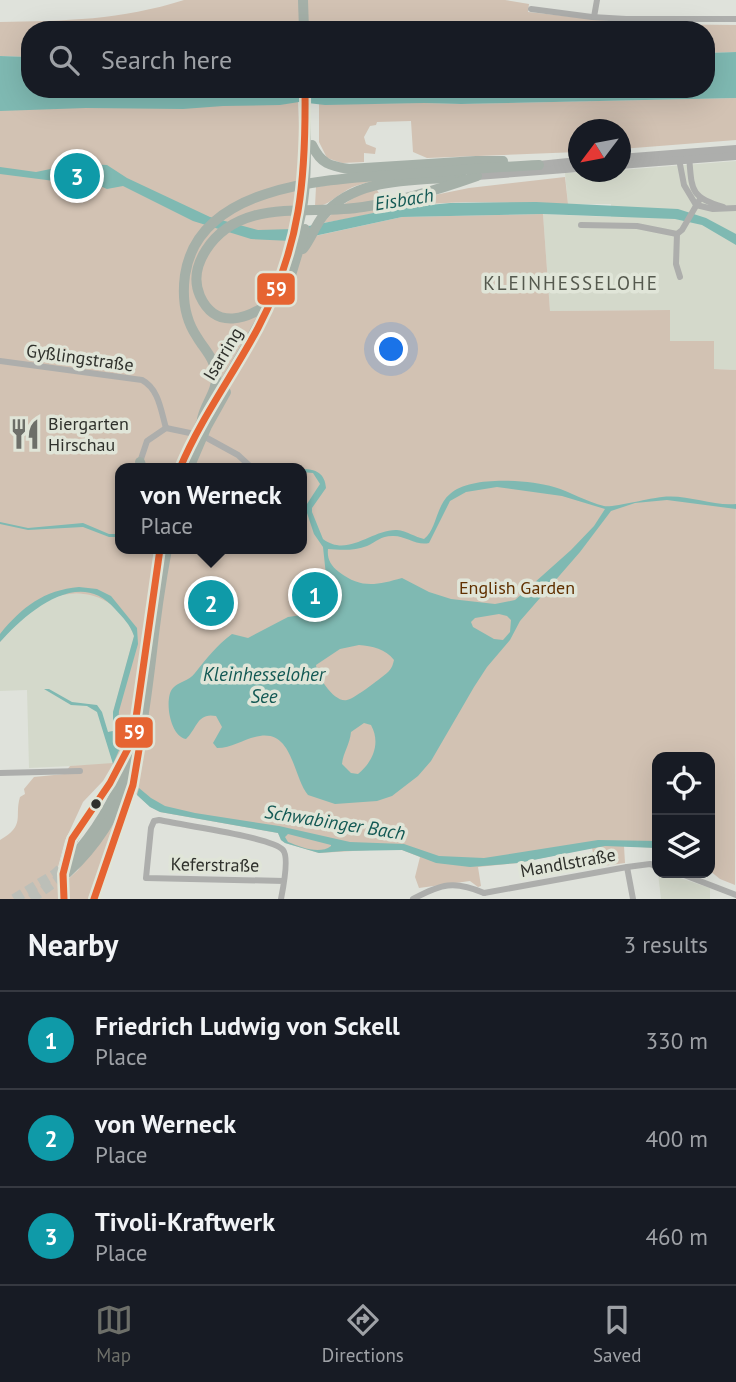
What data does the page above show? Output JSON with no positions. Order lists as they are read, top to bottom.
{
  "streets": {
    "highway": ["Isarring"],
    "street": ["Gyßlingstraße", "Mandlstraße", "Keferstraße"]
  },
  "districts": ["KLEINHESSELOHE"],
  "water": ["Eisbach", "Kleinhesseloher See", "Schwabinger Bach"],
  "parks": ["English Garden"],
  "places": {
    "restaurant": ["Biergarten Hirschau"]
  },
  "lines": ["transit line 59"],
  "north": "bottom left",
  "page": {
    "search": "Search here",
    "pins": ["3", "1", "2"],
    "popup": ["von Werneck", "Place"],
    "heading": ["Nearby", "3 results"],
    "list": [
      {
        "mark": "1",
        "name": "Friedrich Ludwig von Sckell",
        "note": "Place",
        "value": "330 m"
      },
      {
        "mark": "2",
        "name": "von Werneck",
        "note": "Place",
        "value": "400 m"
      },
      {
        "mark": "3",
        "name": "Tivoli-Kraftwerk",
        "note": "Place",
        "value": "460 m"
      }
    ],
    "nav": ["Map", "Directions", "Saved"]
  }
}
